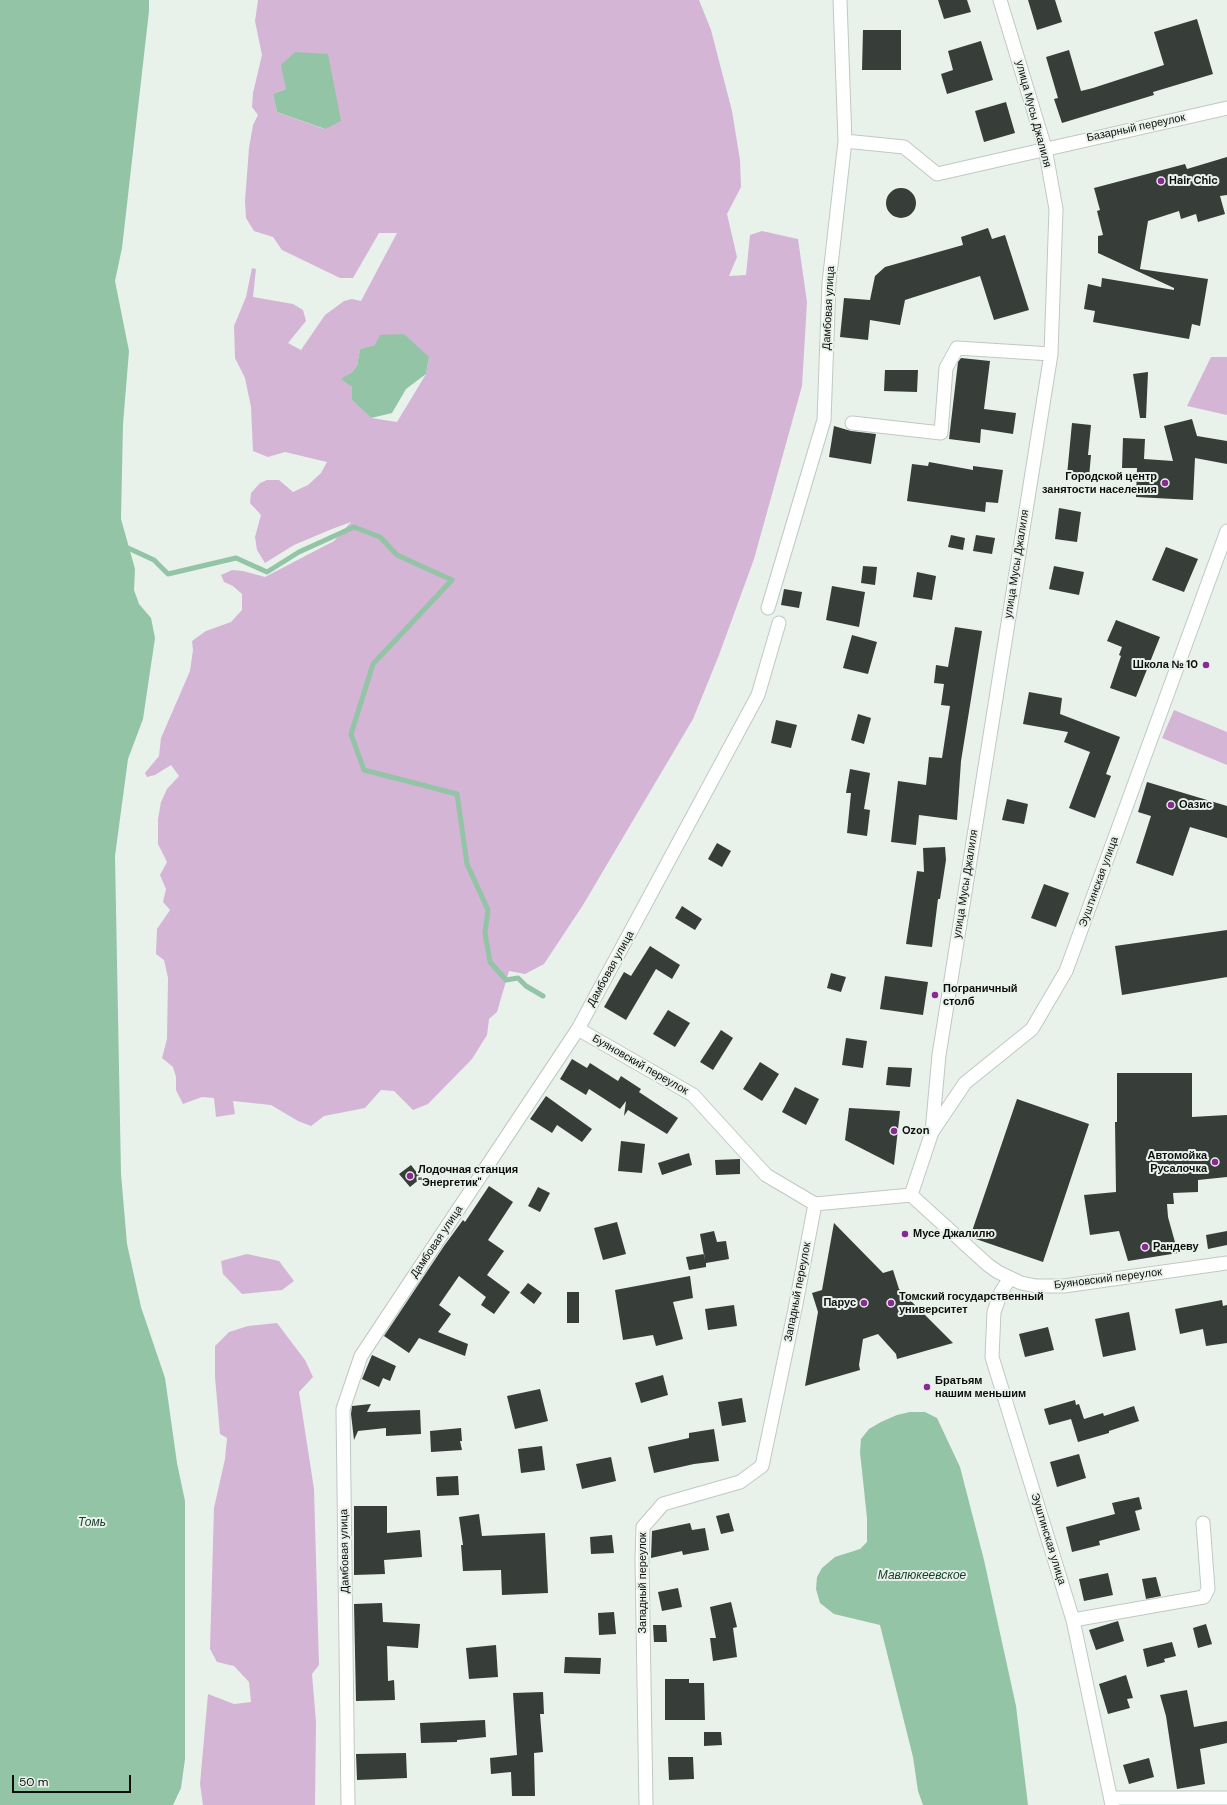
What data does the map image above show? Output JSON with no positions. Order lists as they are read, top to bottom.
{
  "streets": {
    "street": [
      "улица Мусы Джалиля",
      "Базарный переулок",
      "Дамбовая улица",
      "Эуштинская улица",
      "Буяновский переулок",
      "Западный переулок"
    ]
  },
  "crossings": [
    ["улица Мусы Джалиля", "Базарный переулок"],
    ["улица Мусы Джалиля", "Эуштинская улица"],
    ["Базарный переулок", "Дамбовая улица"],
    ["Дамбовая улица", "Буяновский переулок"],
    ["Эуштинская улица", "Буяновский переулок"],
    ["Буяновский переулок", "Западный переулок"]
  ],
  "water": ["Томь", "Мавлюкеевское"],
  "places": [
    "Hair Chic",
    "Городской центр занятости населения",
    "Школа № 10",
    "Оазис",
    "Пограничный столб",
    "Ozon",
    "Автомойка Русалочка",
    "Лодочная станция \"Энергетик\"",
    "Мусе Джалилю",
    "Рандеву",
    "Парус",
    "Томский государственный университет",
    "Братьям нашим меньшим"
  ],
  "scale_bar": "50 m"
}
